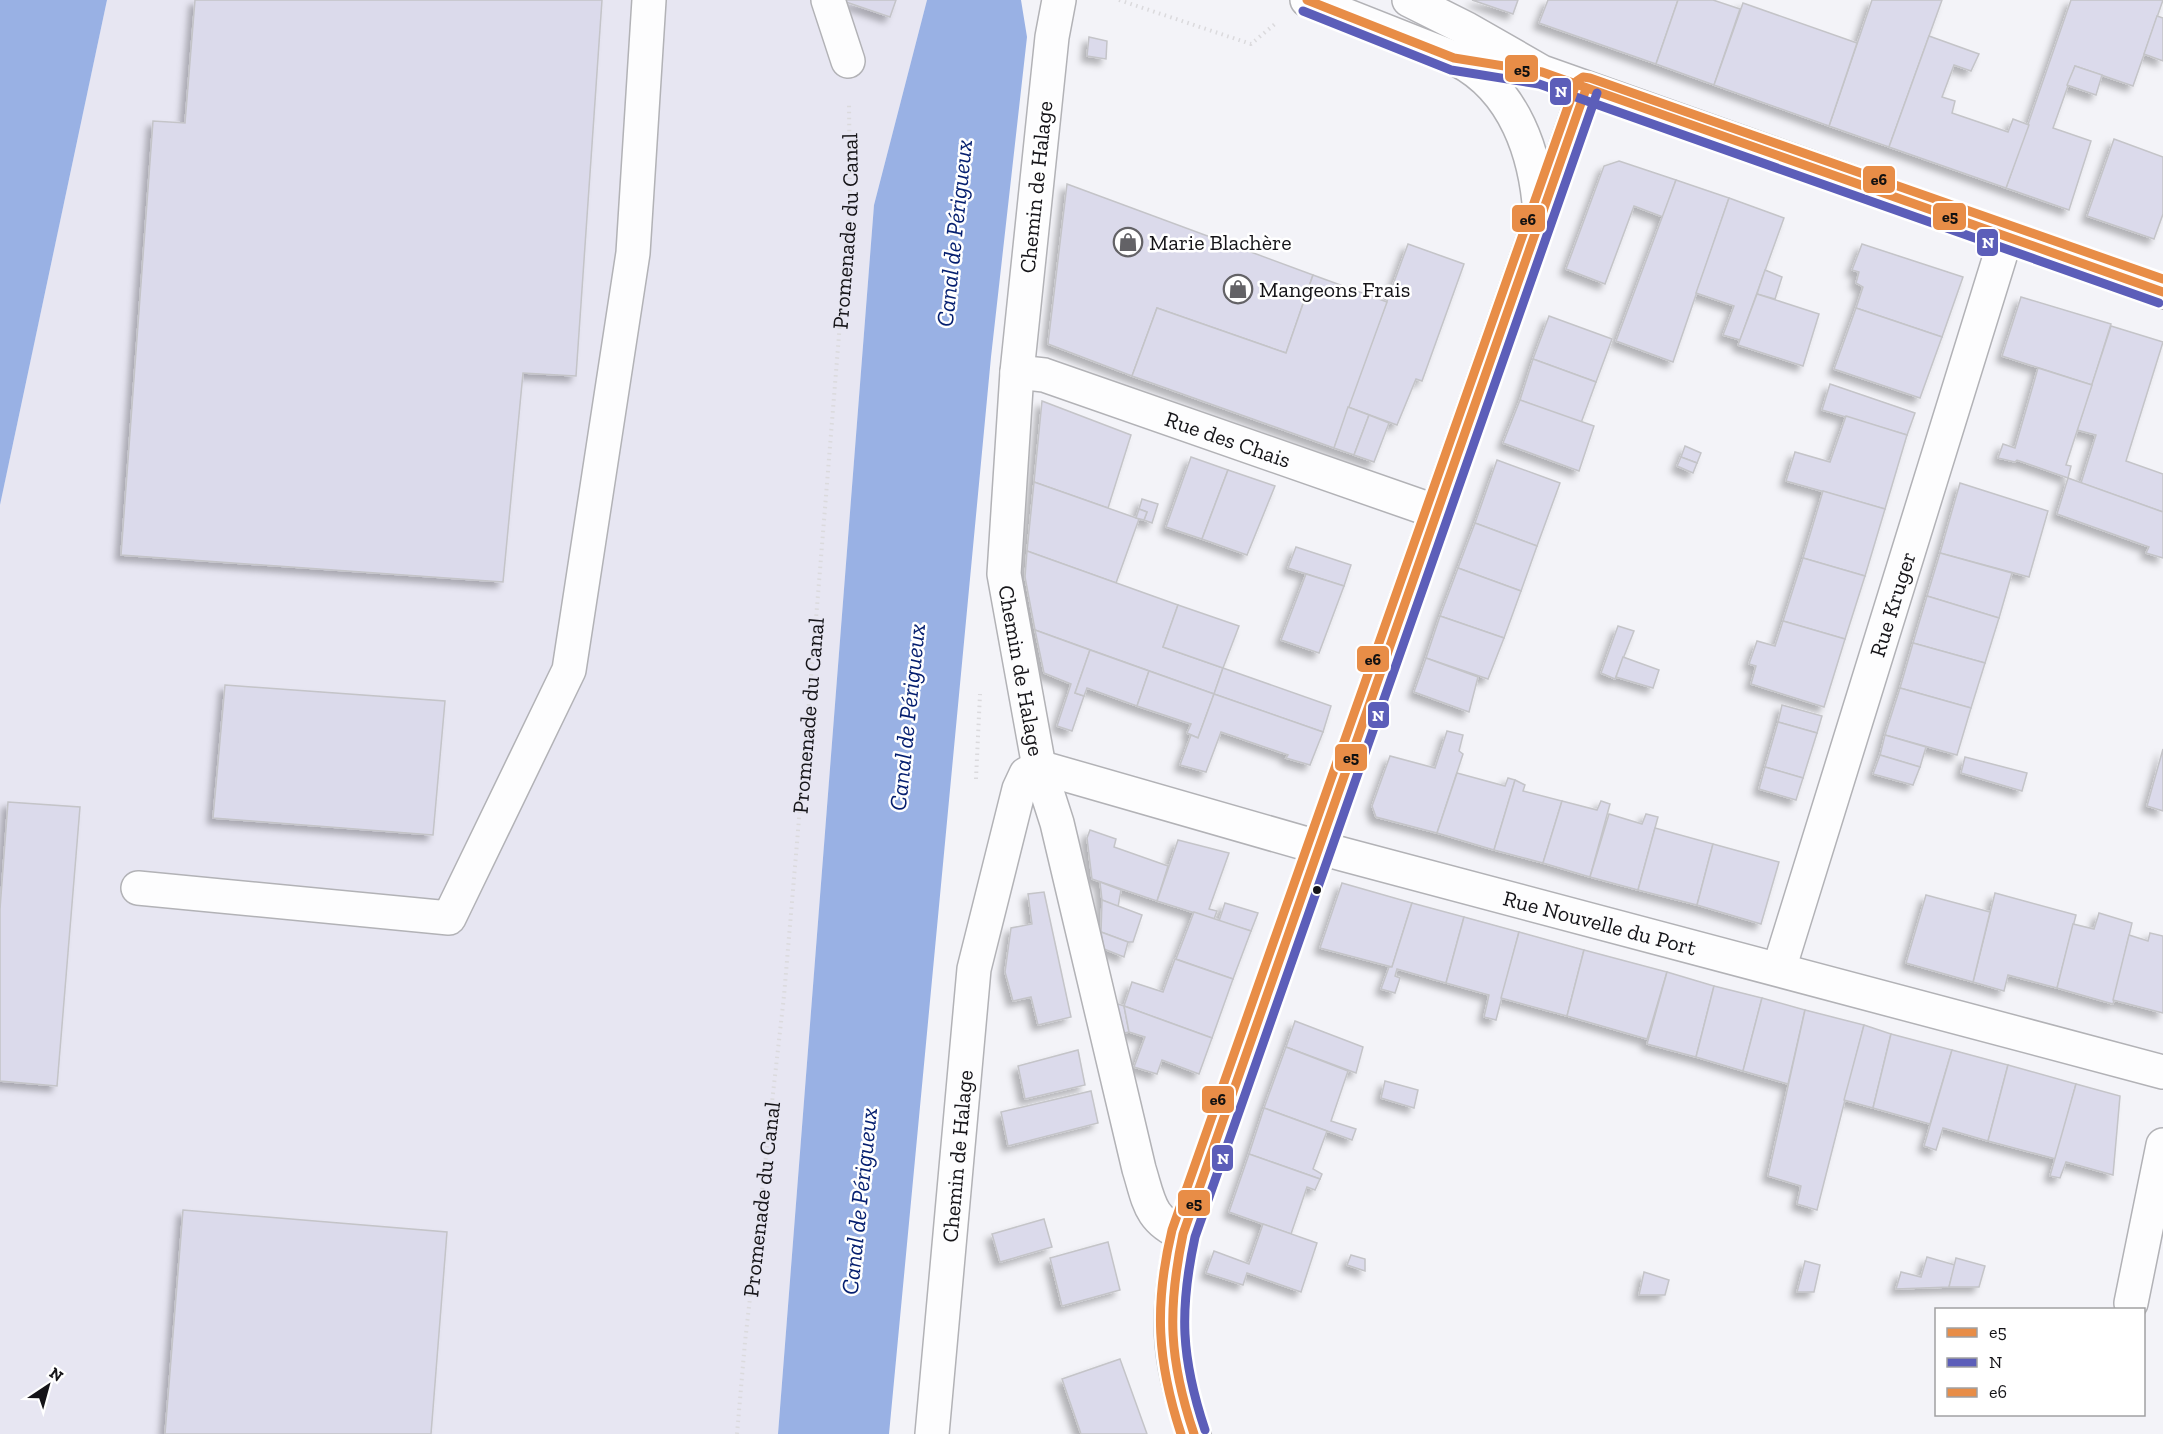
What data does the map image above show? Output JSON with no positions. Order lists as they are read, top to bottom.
{
  "streets": {
    "street": [
      "Chemin de Halage",
      "Rue des Chais",
      "Rue Kruger",
      "Rue Nouvelle du Port"
    ],
    "path": ["Promenade du Canal"]
  },
  "crossings": [
    ["Chemin de Halage", "Rue des Chais"],
    ["Chemin de Halage", "Rue Nouvelle du Port"],
    ["Rue Kruger", "Rue Nouvelle du Port"]
  ],
  "water": ["Canal de Périgueux"],
  "places": {
    "shop": ["Marie Blachère", "Mangeons Frais"]
  },
  "lines": ["transit line e5", "transit line N", "transit line e6"],
  "legend": ["e5", "N", "e6"],
  "north": "top right"
}
